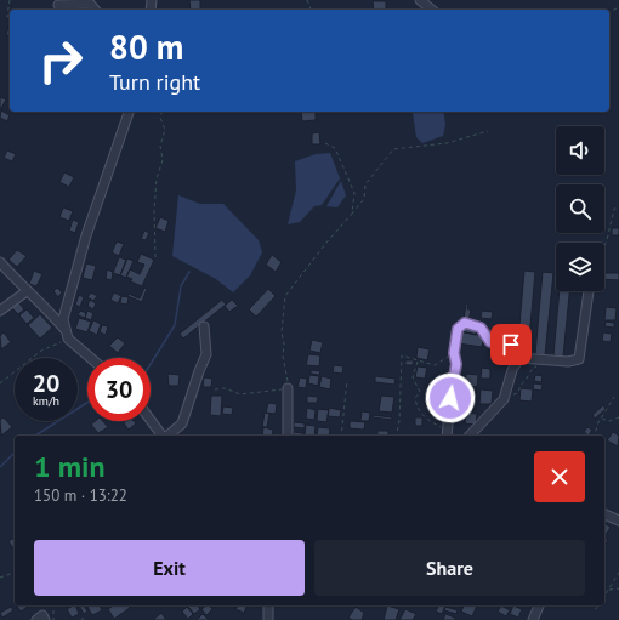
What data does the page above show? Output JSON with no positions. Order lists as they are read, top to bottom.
{
  "page": {
    "turn": ["80 m", "Turn right"],
    "speed": "20 km/h",
    "limit": "30",
    "heading": ["1 min", "150 m · 13:22"],
    "buttons": ["Exit", "Share"]
  }
}
